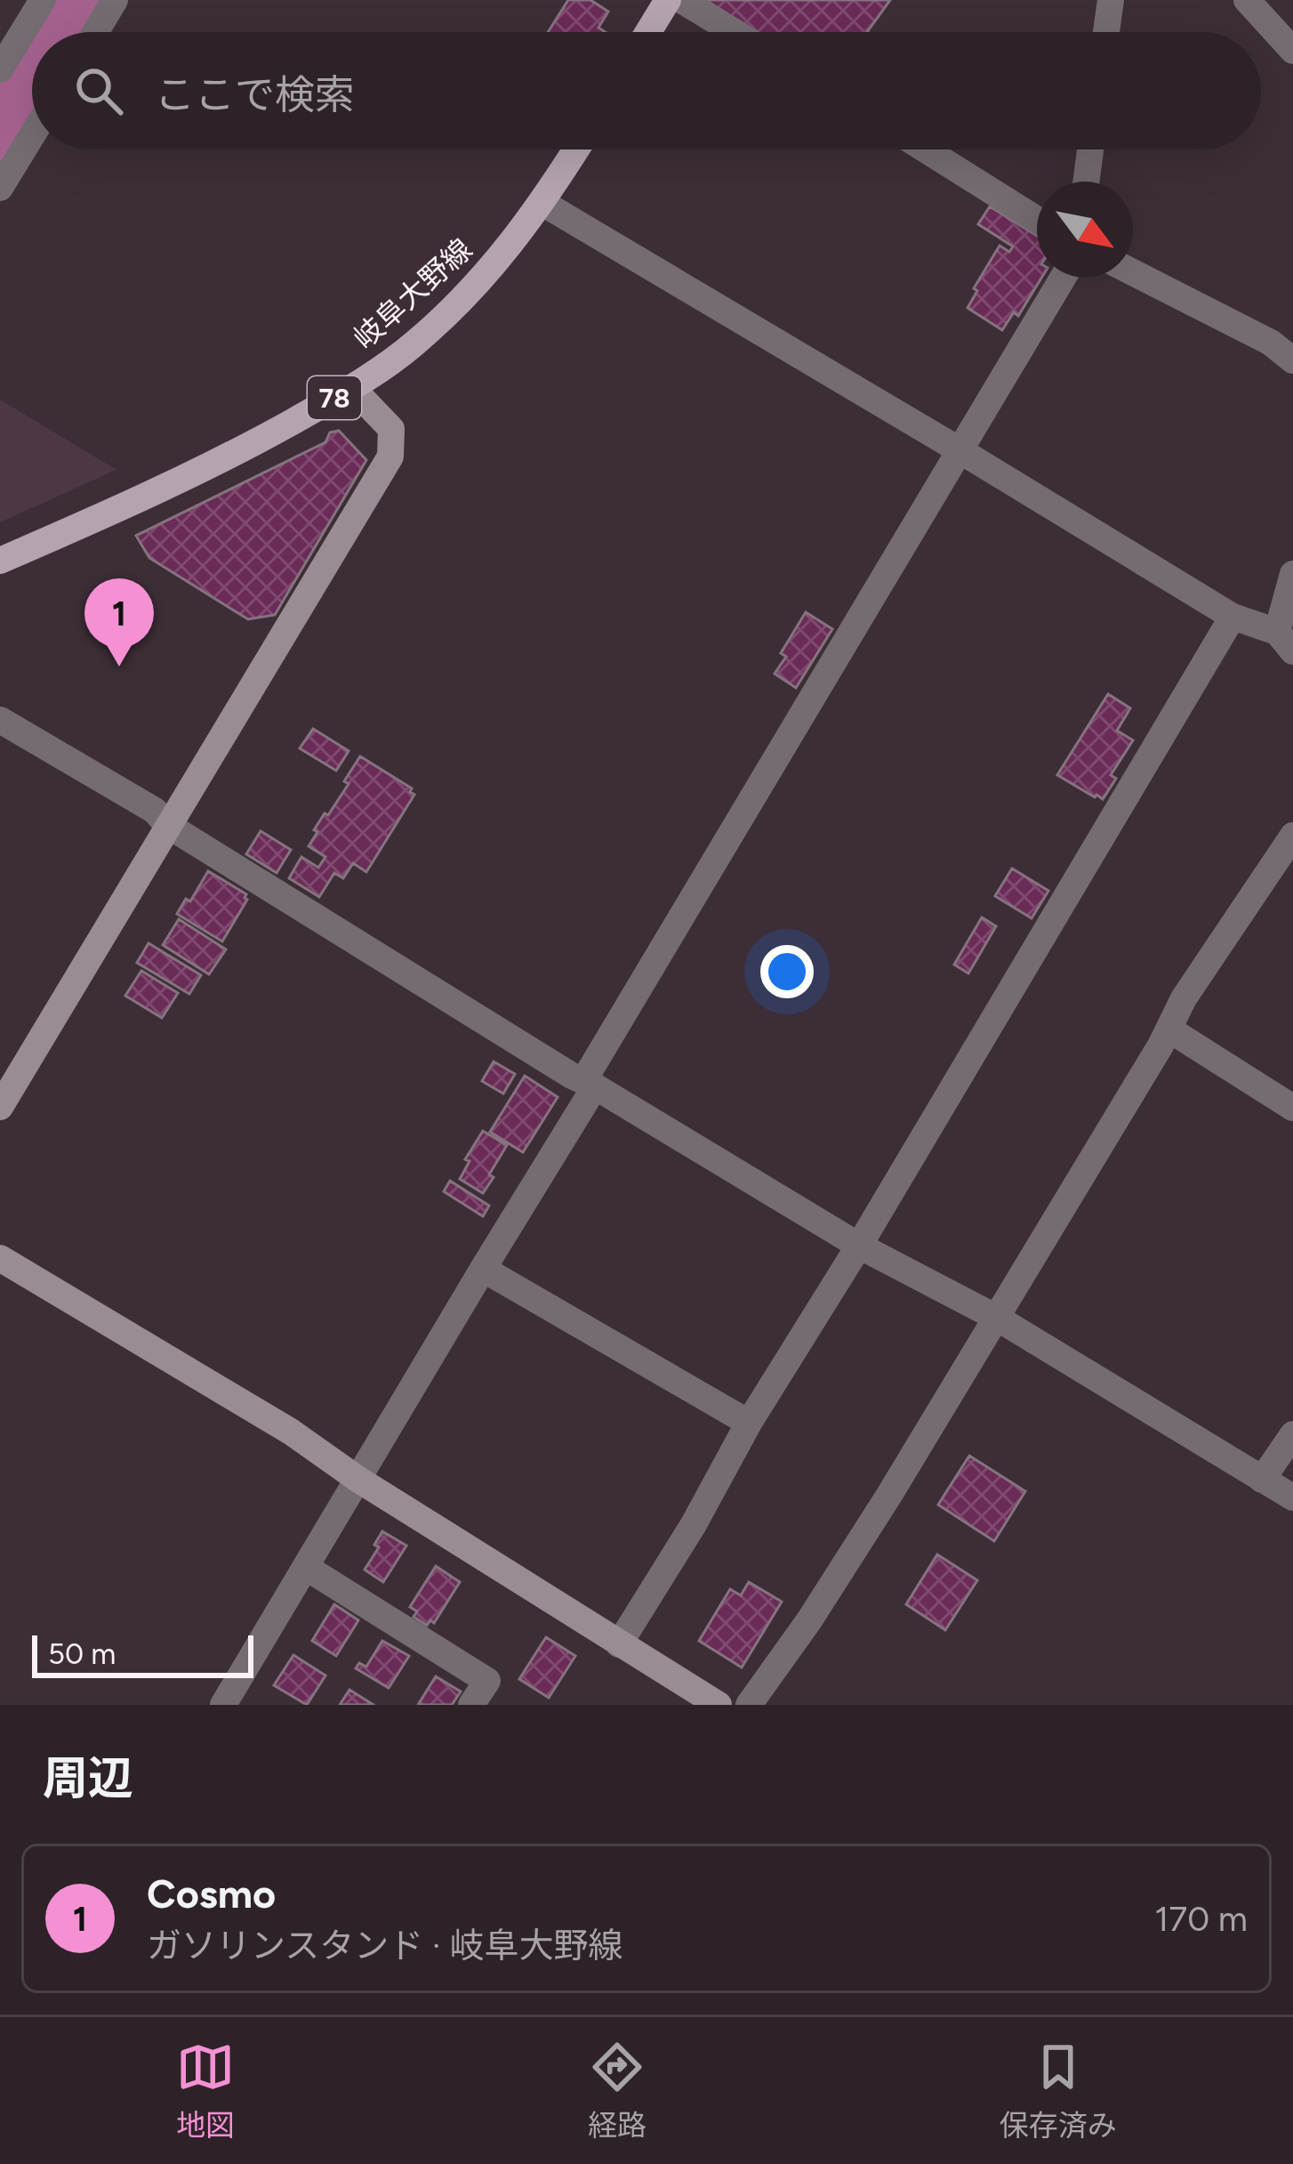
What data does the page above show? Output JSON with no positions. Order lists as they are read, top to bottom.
{
  "streets": {
    "main road": ["岐阜大野線", "78"]
  },
  "scale_bar": "50 m",
  "north": "bottom right",
  "page": {
    "search": "ここで検索",
    "pins": "1",
    "scale": "50 m",
    "heading": "周辺",
    "list": [
      {
        "mark": "1",
        "name": "Cosmo",
        "note": "ガソリンスタンド · 岐阜大野線",
        "value": "170 m"
      }
    ],
    "nav": ["地図", "経路", "保存済み"]
  }
}
